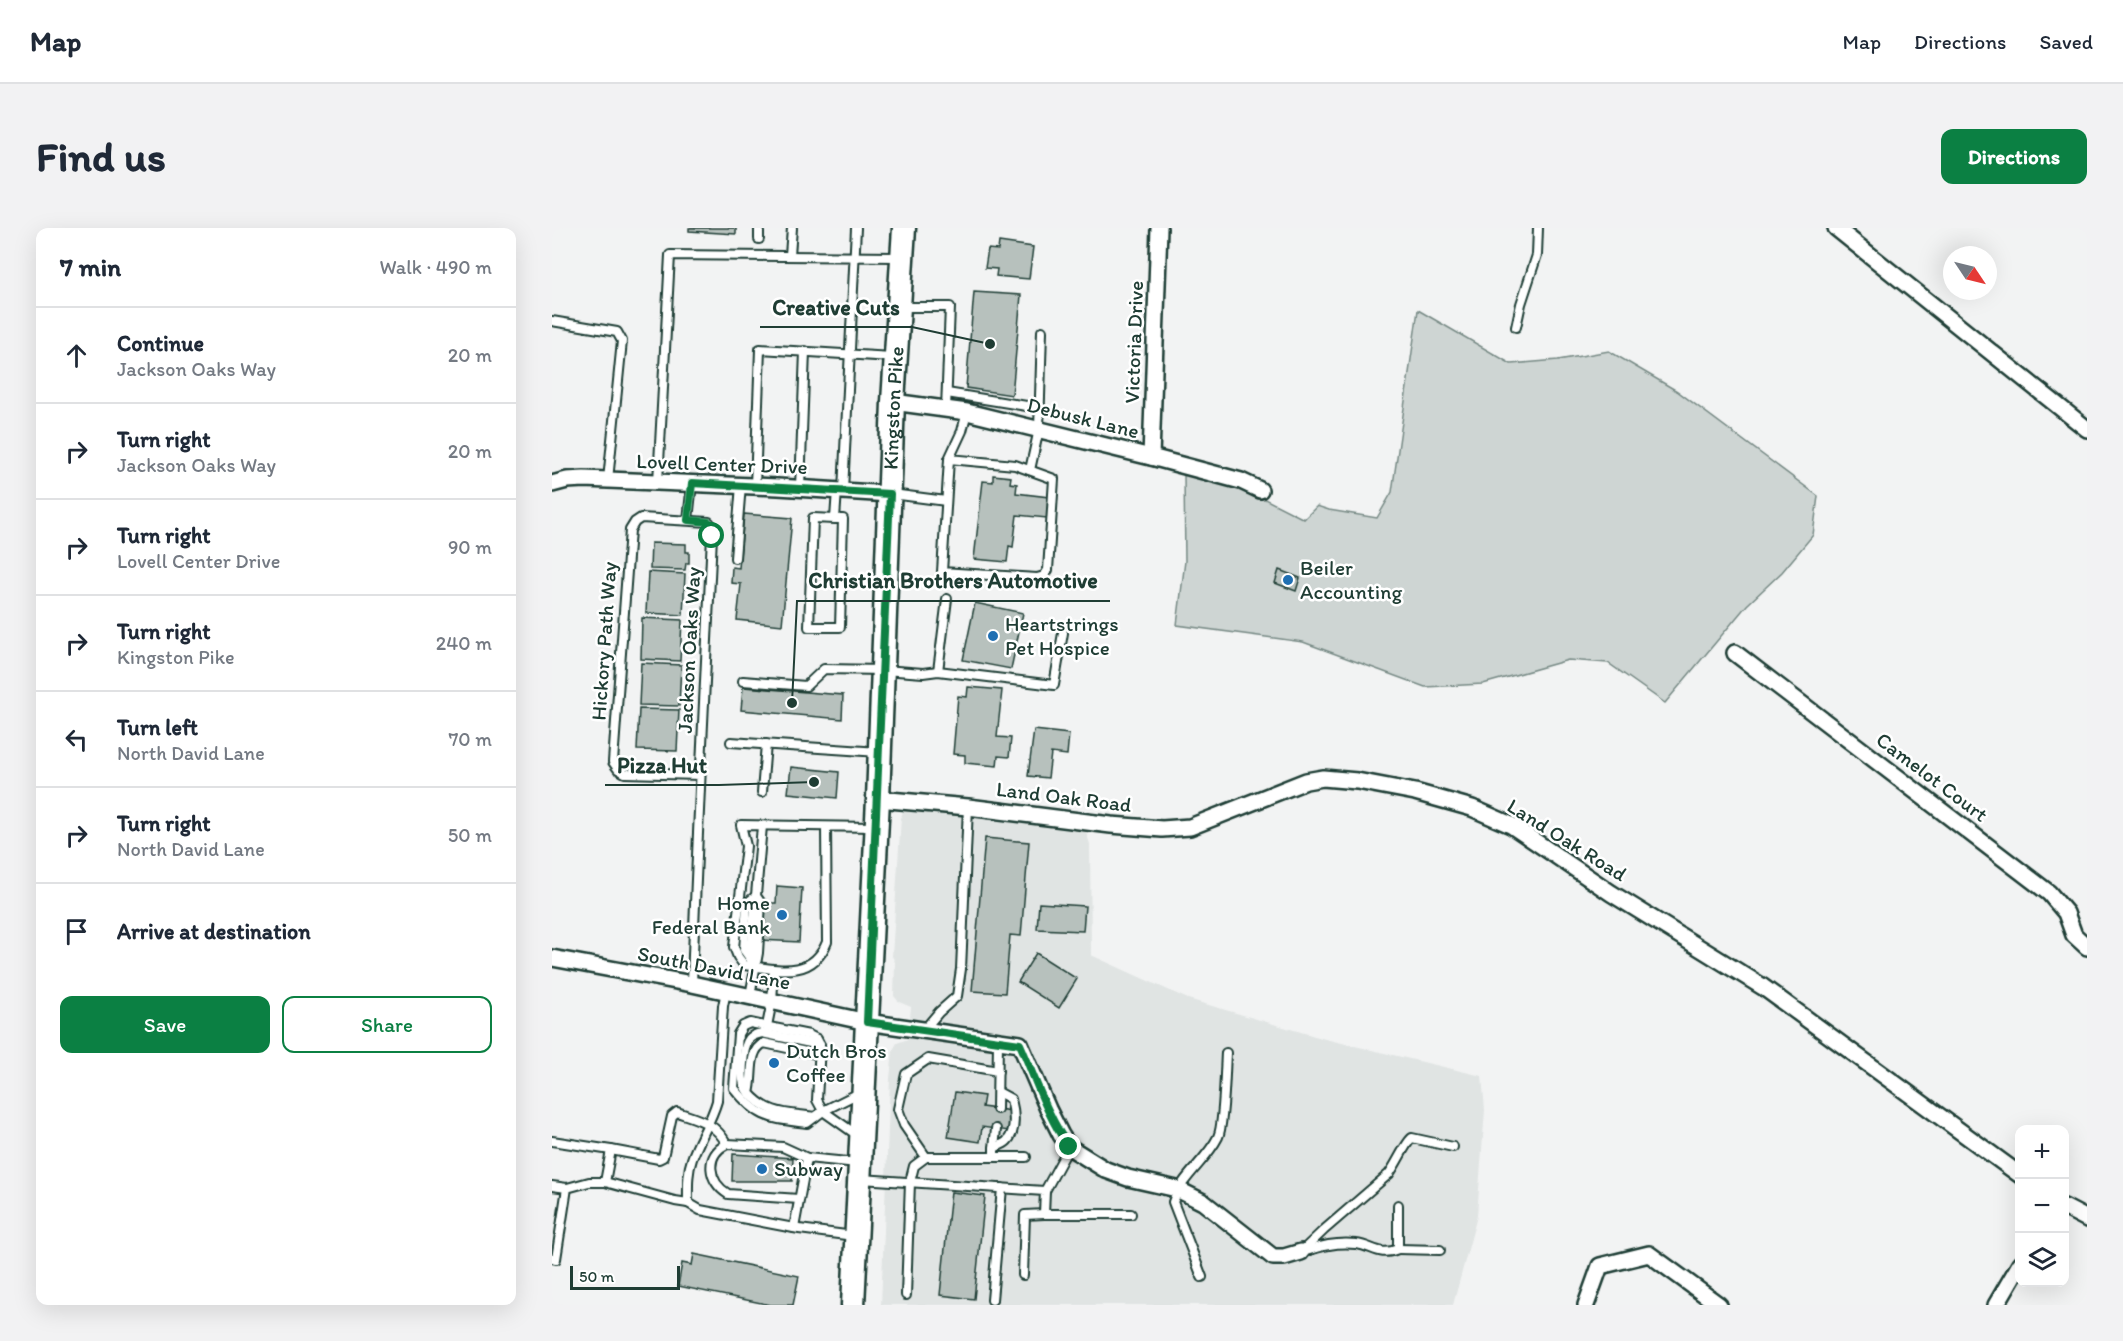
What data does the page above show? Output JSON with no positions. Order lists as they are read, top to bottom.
{
  "streets": {
    "main road": ["Kingston Pike"],
    "street": [
      "Victoria Drive",
      "Debusk Lane",
      "Lovell Center Drive",
      "Camelot Court",
      "Land Oak Road",
      "South David Lane"
    ],
    "lane": ["Hickory Path Way", "Jackson Oaks Way"]
  },
  "crossings": [
    ["Victoria Drive", "Debusk Lane"],
    ["Kingston Pike", "Debusk Lane"],
    ["Kingston Pike", "Lovell Center Drive"],
    ["Kingston Pike", "Land Oak Road"],
    ["Kingston Pike", "South David Lane"],
    ["Hickory Path Way", "Jackson Oaks Way"],
    ["Jackson Oaks Way", "South David Lane"]
  ],
  "places": [
    "Creative Cuts",
    "Beiler Accounting",
    "Heartstrings Pet Hospice",
    "Christian Brothers Automotive",
    "Pizza Hut",
    "Home Federal Bank",
    "Dutch Bros Coffee",
    "Subway"
  ],
  "scale_bar": "50 m",
  "north": "bottom right",
  "page": {
    "header": "Map",
    "nav": ["Map", "Directions", "Saved"],
    "buttons": [
      "Directions",
      ["Save", "Share"]
    ],
    "title": "Find us",
    "heading": ["7 min", "Walk · 490 m"],
    "list": [
      ["Continue", "Jackson Oaks Way", "20 m"],
      ["Turn right", "Jackson Oaks Way", "20 m"],
      ["Turn right", "Lovell Center Drive", "90 m"],
      ["Turn right", "Kingston Pike", "240 m"],
      ["Turn left", "North David Lane", "70 m"],
      ["Turn right", "North David Lane", "50 m"],
      "Arrive at destination"
    ],
    "map_buttons": ["+", "−"],
    "scale": "50 m"
  }
}
